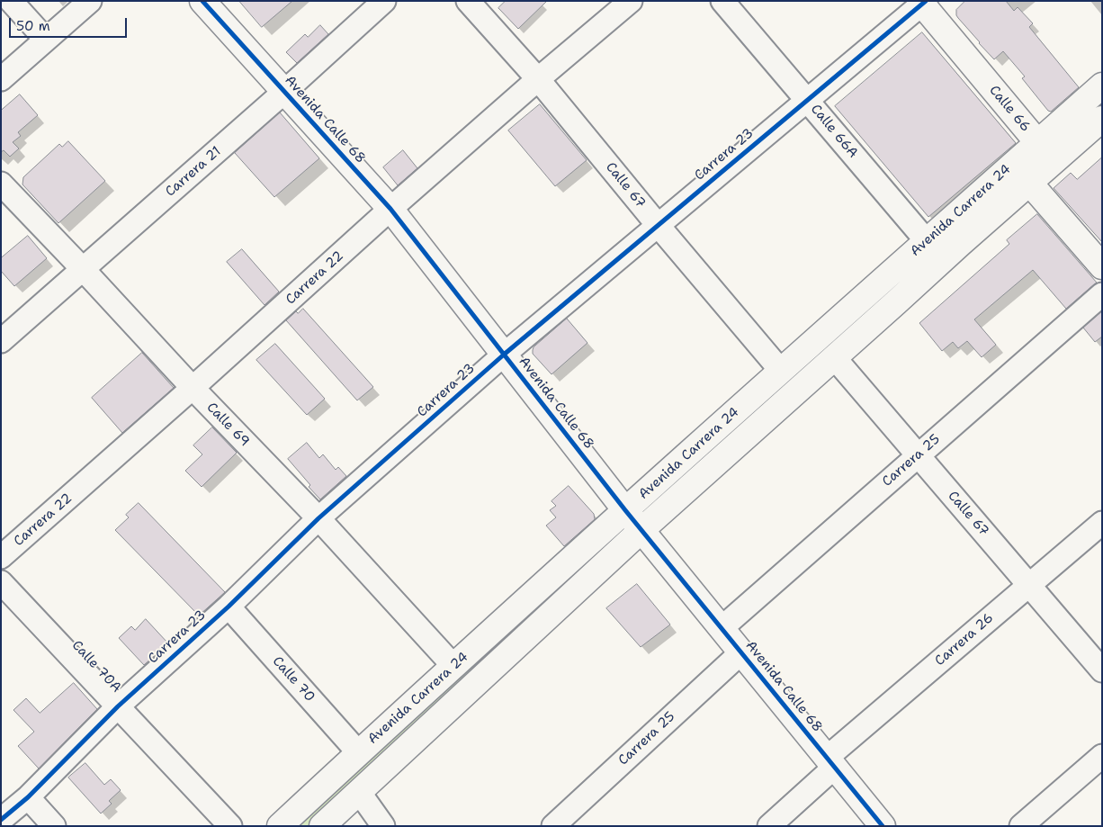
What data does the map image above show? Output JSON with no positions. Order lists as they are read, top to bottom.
{
  "streets": {
    "main road": ["Calle 66", "Avenida Calle 68", "Avenida Carrera 24"],
    "street": [
      "Calle 66A",
      "Carrera 23",
      "Carrera 21",
      "Calle 67",
      "Carrera 22",
      "Calle 69",
      "Carrera 25",
      "Carrera 26",
      "Calle 70A",
      "Calle 70"
    ]
  },
  "crossings": [
    ["Calle 66", "Carrera 23"],
    ["Calle 66", "Avenida Carrera 24"],
    ["Avenida Calle 68", "Carrera 23"],
    ["Avenida Calle 68", "Carrera 21"],
    ["Avenida Calle 68", "Avenida Carrera 24"],
    ["Avenida Calle 68", "Carrera 22"],
    ["Avenida Calle 68", "Carrera 25"],
    ["Avenida Calle 68", "Carrera 26"],
    ["Calle 66A", "Carrera 23"],
    ["Calle 66A", "Avenida Carrera 24"],
    ["Carrera 23", "Calle 67"],
    ["Carrera 23", "Calle 69"],
    ["Carrera 23", "Calle 70A"],
    ["Carrera 23", "Calle 70"],
    ["Carrera 21", "Calle 69"],
    ["Calle 67", "Avenida Carrera 24"],
    ["Calle 67", "Carrera 22"],
    ["Calle 67", "Carrera 25"],
    ["Calle 67", "Carrera 26"],
    ["Avenida Carrera 24", "Calle 69"],
    ["Avenida Carrera 24", "Calle 70"],
    ["Carrera 22", "Calle 69"]
  ],
  "scale_bar": "50 m"
}
